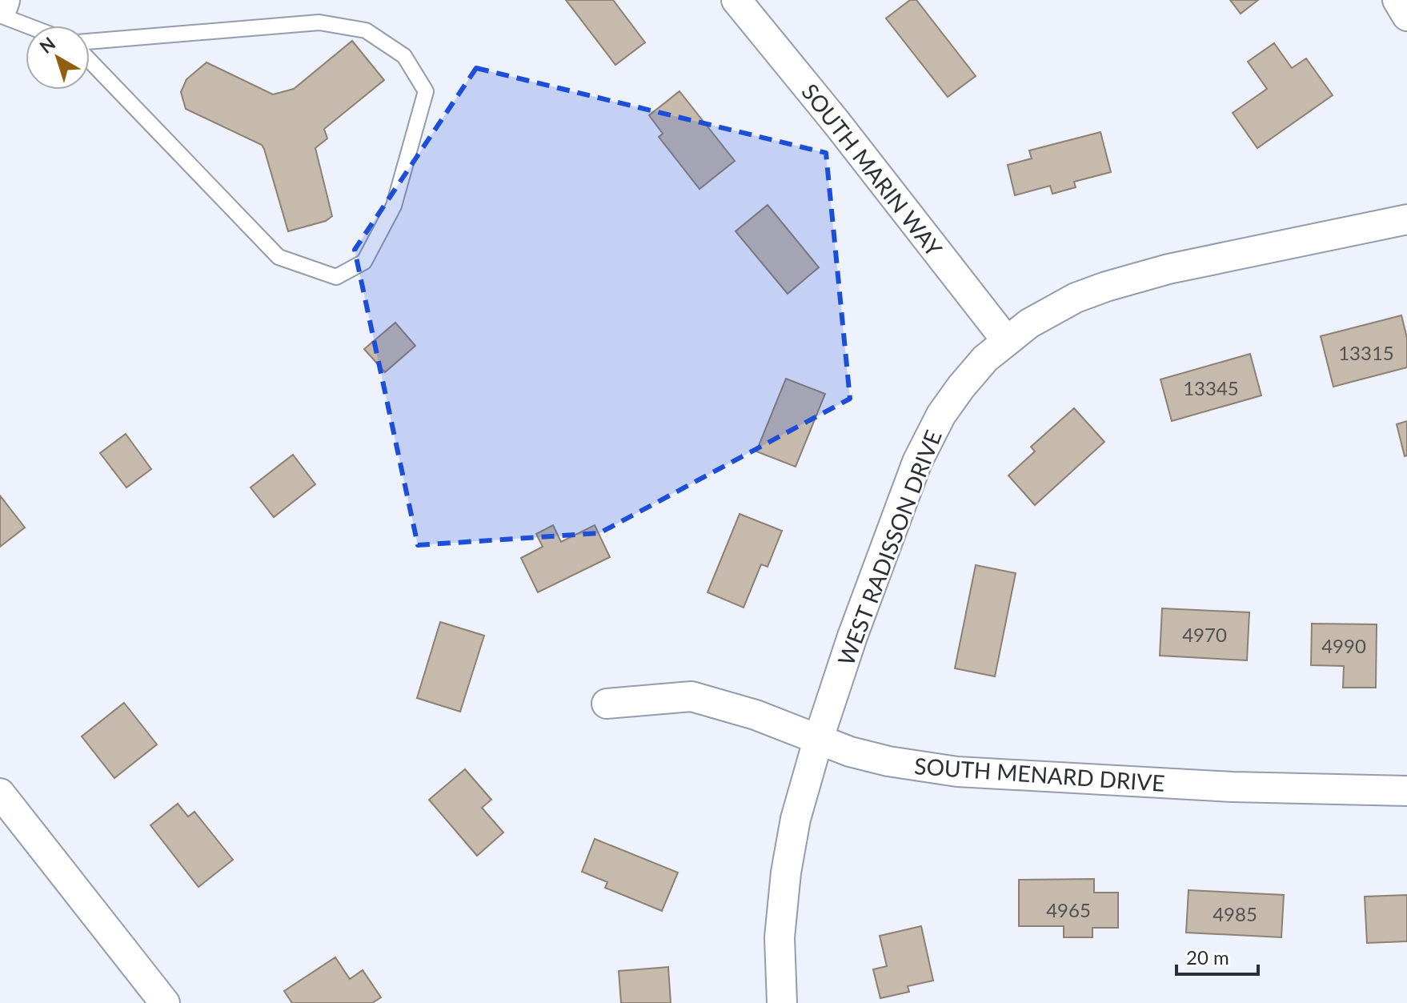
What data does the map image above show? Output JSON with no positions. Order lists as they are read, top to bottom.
{
  "streets": {
    "street": ["SOUTH MARIN WAY", "WEST RADISSON DRIVE", "SOUTH MENARD DRIVE"]
  },
  "crossings": [
    ["SOUTH MARIN WAY", "WEST RADISSON DRIVE"],
    ["WEST RADISSON DRIVE", "SOUTH MENARD DRIVE"]
  ],
  "house_numbers": [
    "13315",
    "13345",
    "4970",
    "4990",
    "4965",
    "4985"
  ],
  "scale_bar": "20 m",
  "north": "top left"
}
